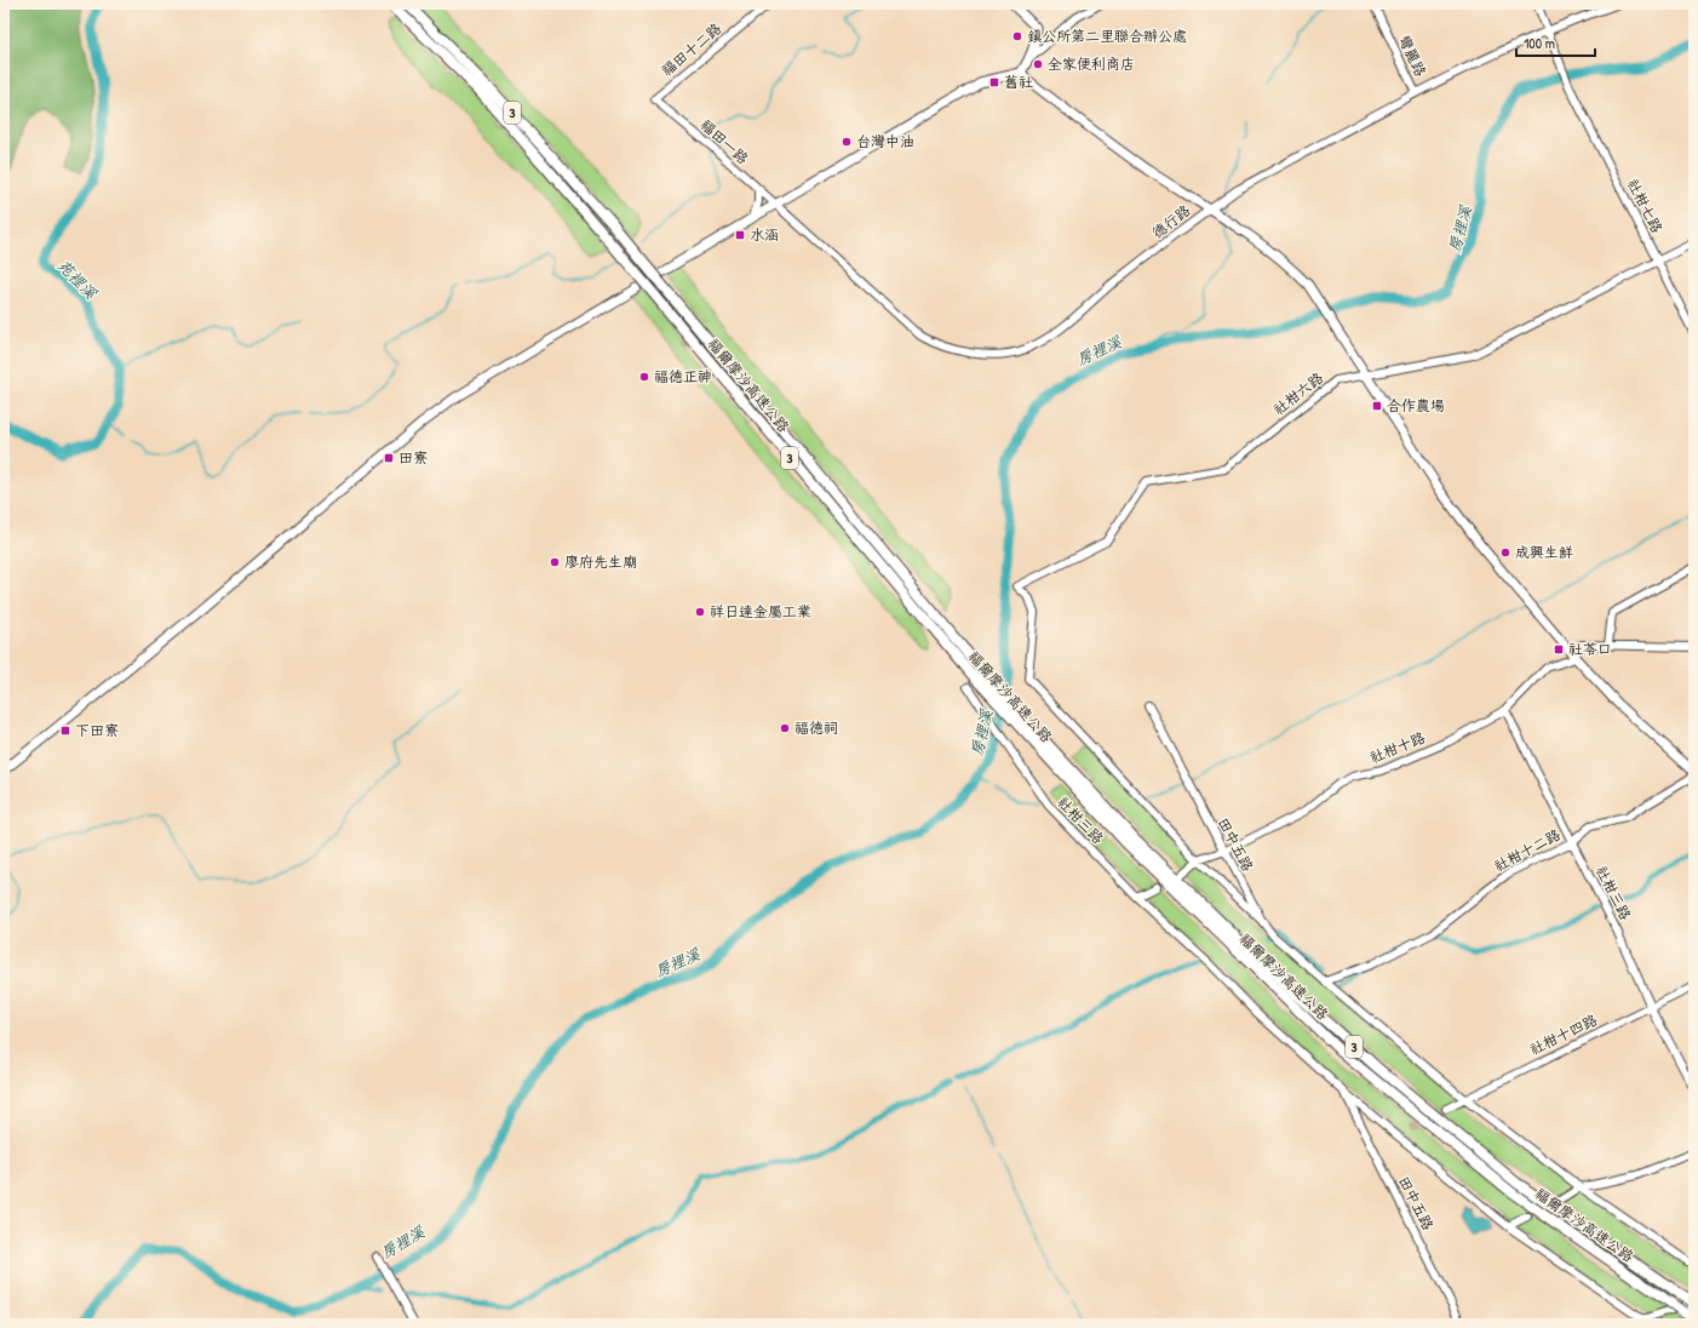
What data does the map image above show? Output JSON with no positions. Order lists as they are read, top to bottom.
{
  "streets": {
    "highway": ["3", "福爾摩沙高速公路"],
    "street": [
      "福田十二路",
      "彎麗路",
      "福田一路",
      "社柑七路",
      "德行路",
      "社柑六路",
      "社柑十路",
      "社柑三路",
      "田中五路",
      "社柑十二路",
      "社柑十四路"
    ]
  },
  "crossings": [
    ["福田十二路", "福田一路"],
    ["彎麗路", "德行路"],
    ["福田一路", "德行路"],
    ["社柑七路", "德行路"],
    ["社柑七路", "社柑六路"],
    ["社柑六路", "社柑十路"],
    ["社柑十路", "社柑三路"],
    ["社柑十路", "田中五路"],
    ["社柑三路", "田中五路"],
    ["社柑三路", "社柑十二路"],
    ["社柑三路", "社柑十四路"]
  ],
  "water": ["房裡溪", "苑裡溪"],
  "places": {
    "other": [
      "鎮公所第二里聯合辦公處",
      "全家便利商店",
      "台灣中油",
      "福德正神",
      "成興生鮮",
      "廖府先生廟",
      "祥日達金屬工業",
      "福德祠"
    ],
    "transit": [
      "舊社",
      "水涵",
      "合作農場",
      "田寮",
      "社苓口",
      "下田寮"
    ]
  },
  "scale_bar": "100 m"
}
